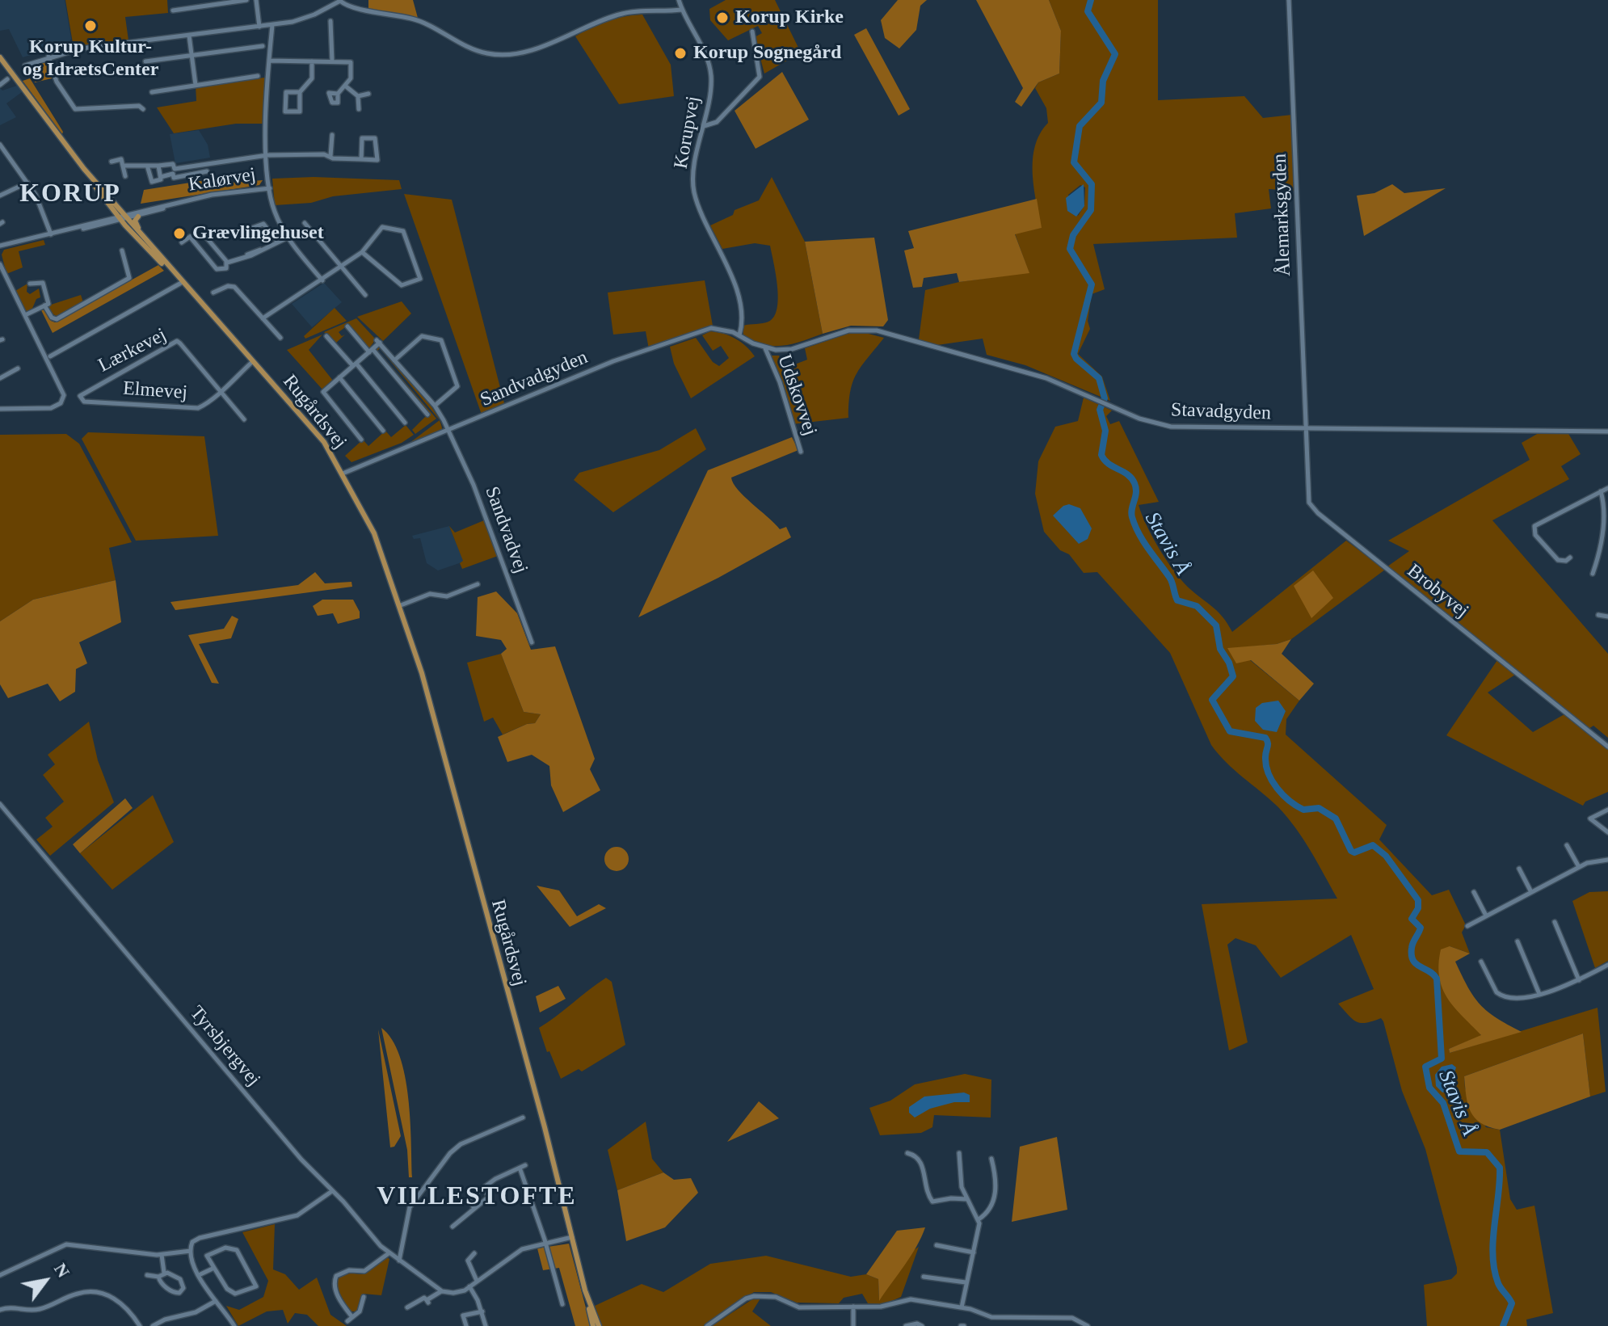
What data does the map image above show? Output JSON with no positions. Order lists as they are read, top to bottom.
{
  "streets": {
    "main road": ["Rugårdsvej"],
    "street": [
      "Korupvej",
      "Kalørvej",
      "Ålemarksgyden",
      "Lærkevej",
      "Sandvadgyden",
      "Elmevej",
      "Udskovvej",
      "Stavadgyden",
      "Sandvadvej",
      "Brobyvej",
      "Tyrsbjergvej"
    ]
  },
  "crossings": [
    ["Korupvej", "Sandvadgyden"],
    ["Korupvej", "Stavadgyden"],
    ["Kalørvej", "Rugårdsvej"],
    ["Ålemarksgyden", "Stavadgyden"],
    ["Ålemarksgyden", "Brobyvej"],
    ["Lærkevej", "Elmevej"],
    ["Sandvadgyden", "Rugårdsvej"],
    ["Sandvadgyden", "Stavadgyden"],
    ["Sandvadgyden", "Sandvadvej"],
    ["Elmevej", "Rugårdsvej"],
    ["Udskovvej", "Stavadgyden"],
    ["Stavadgyden", "Brobyvej"]
  ],
  "districts": ["KORUP", "VILLESTOFTE"],
  "water": ["Stavis Å"],
  "places": [
    "Korup Kirke",
    "Korup Kultur- og IdrætsCenter",
    "Korup Sognegård",
    "Grævlingehuset"
  ],
  "north": "top right"
}
